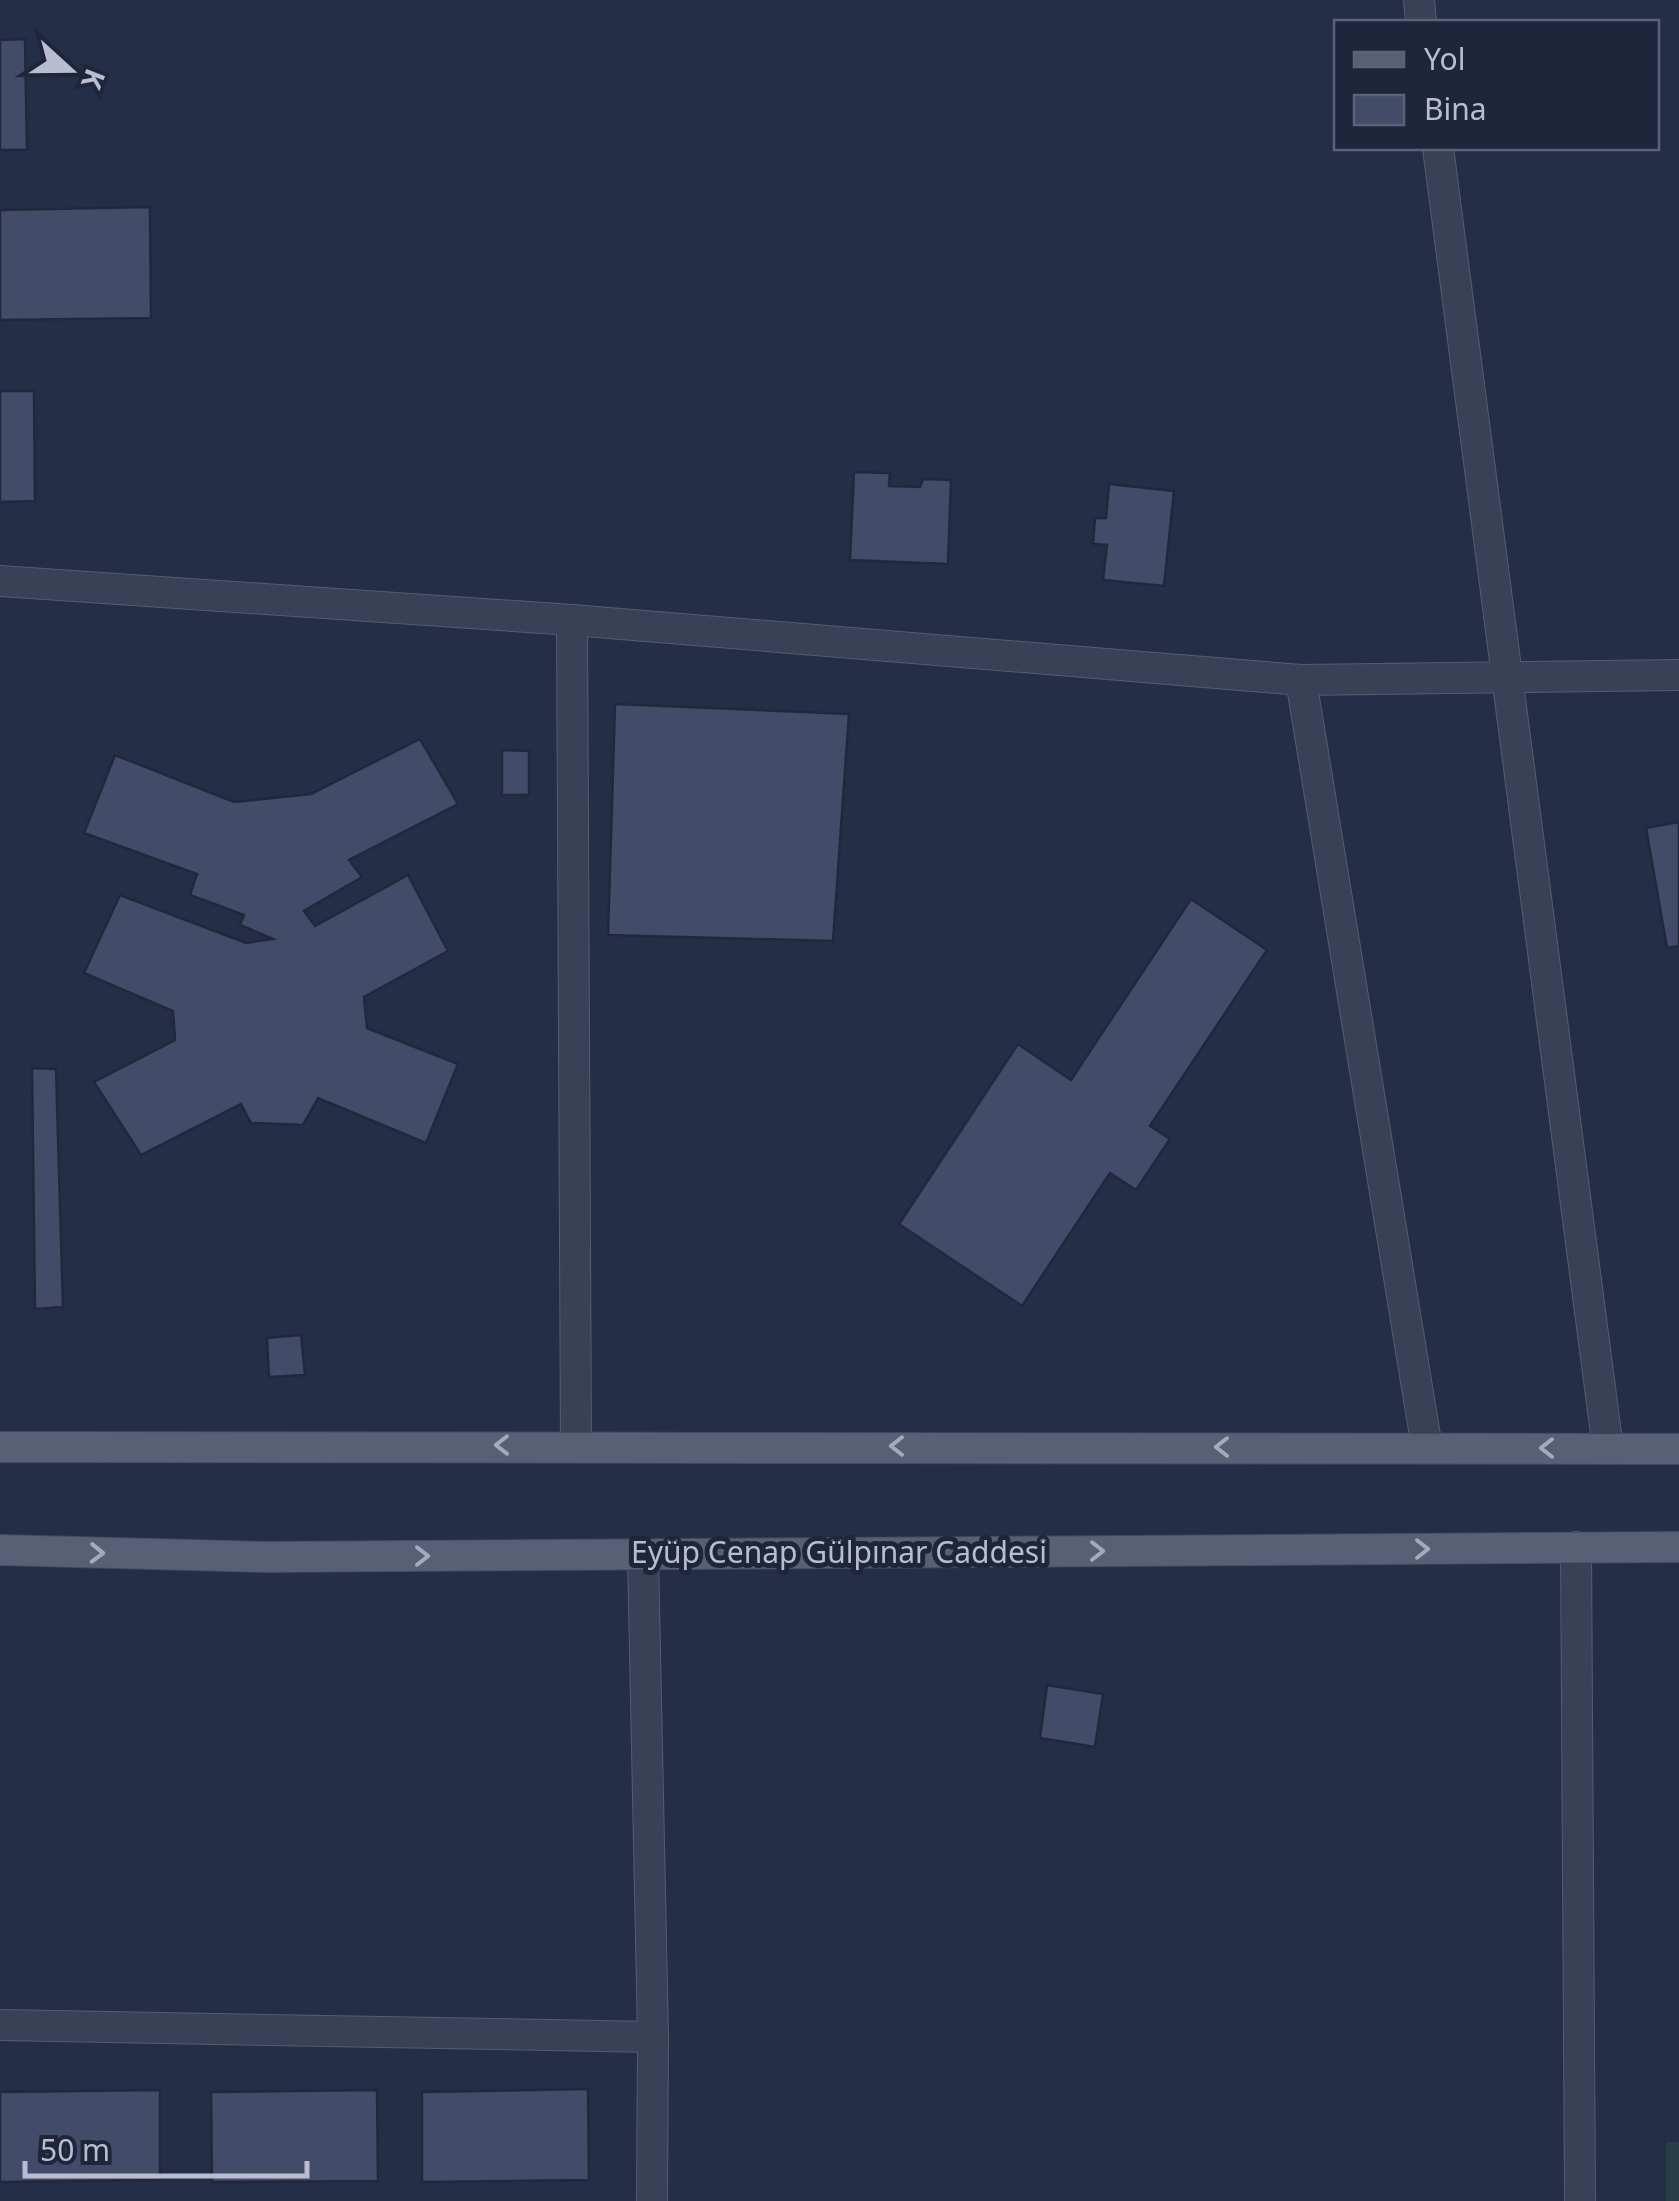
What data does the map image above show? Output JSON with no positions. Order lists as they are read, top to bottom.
{
  "streets": {
    "main road": ["Eyüp Cenap Gülpınar Caddesi"]
  },
  "legend": ["Yol", "Bina"],
  "scale_bar": "50 m",
  "north": "right"
}
